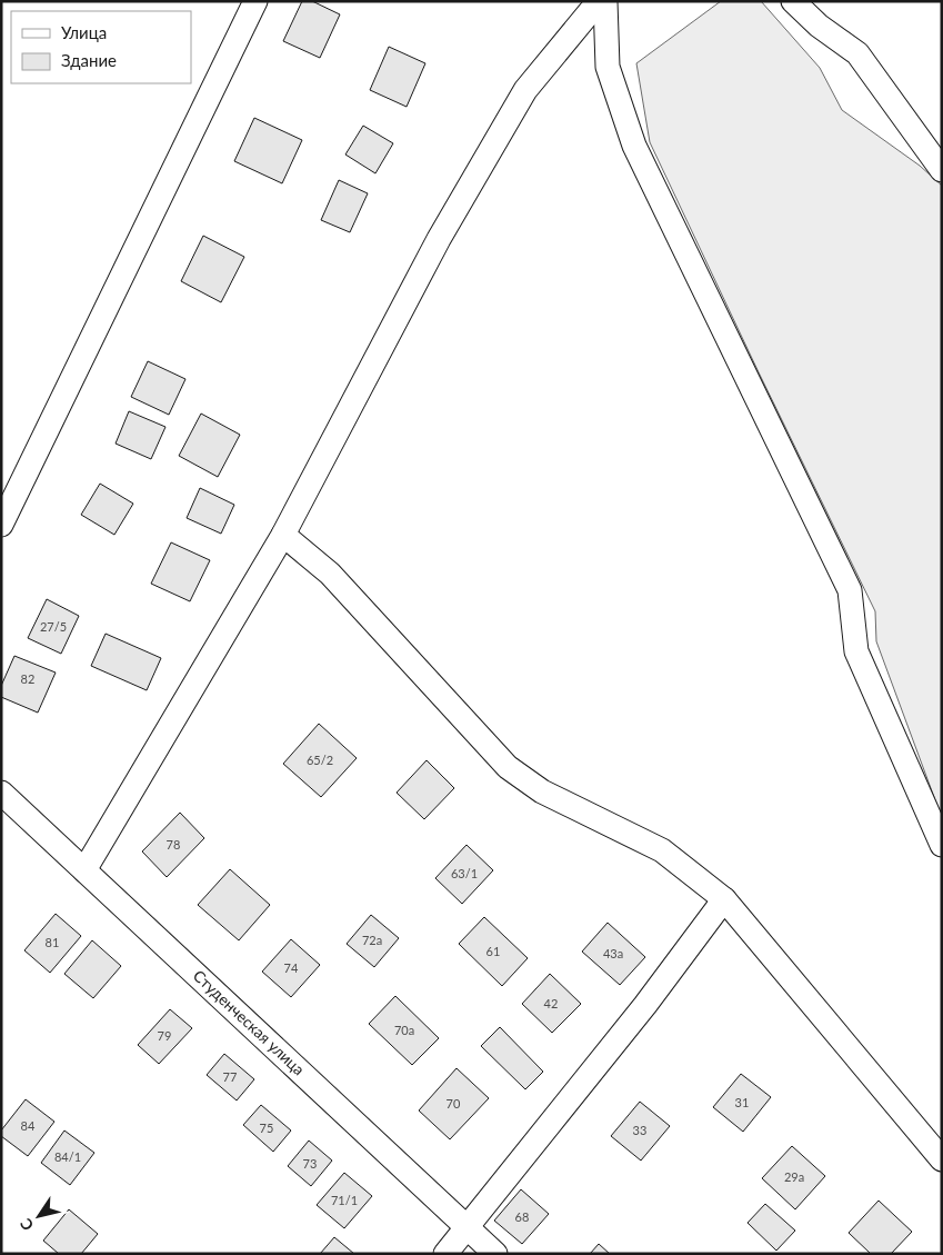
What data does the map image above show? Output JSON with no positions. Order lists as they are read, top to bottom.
{
  "streets": {
    "street": ["Студенческая улица"]
  },
  "house_numbers": [
    "27/5",
    "82",
    "65/2",
    "78",
    "63/1",
    "72а",
    "81",
    "61",
    "43а",
    "74",
    "42",
    "70а",
    "79",
    "77",
    "31",
    "70",
    "84",
    "75",
    "33",
    "84/1",
    "73",
    "29а",
    "71/1",
    "68"
  ],
  "legend": ["Улица", "Здание"],
  "north": "bottom left"
}
